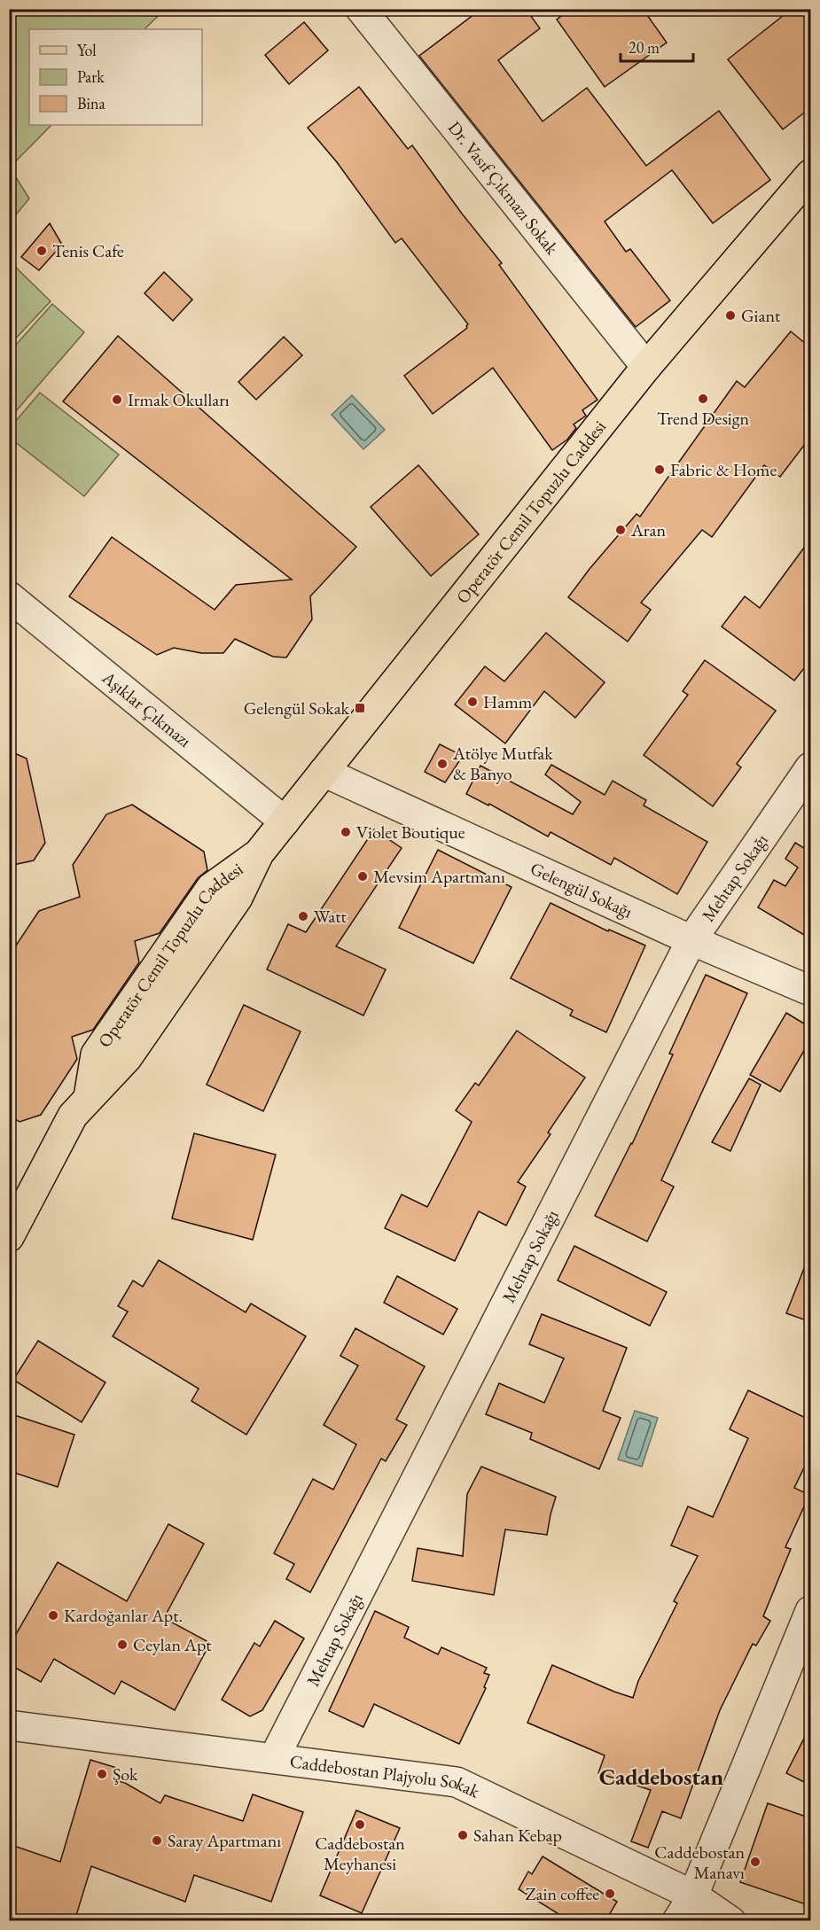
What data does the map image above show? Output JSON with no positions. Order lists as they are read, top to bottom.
{
  "streets": {
    "main road": ["Operatör Cemil Topuzlu Caddesi"],
    "street": [
      "Dr. Vasıf Çıkmazı Sokak",
      "Aşıklar Çıkmazı",
      "Mehtap Sokağı",
      "Gelengül Sokağı",
      "Caddebostan Plajyolu Sokak"
    ]
  },
  "crossings": [
    ["Dr. Vasıf Çıkmazı Sokak", "Operatör Cemil Topuzlu Caddesi"],
    ["Operatör Cemil Topuzlu Caddesi", "Aşıklar Çıkmazı"],
    ["Operatör Cemil Topuzlu Caddesi", "Gelengül Sokağı"],
    ["Mehtap Sokağı", "Gelengül Sokağı"],
    ["Mehtap Sokağı", "Caddebostan Plajyolu Sokak"]
  ],
  "districts": ["Caddebostan"],
  "places": {
    "other": [
      "Tenis Cafe",
      "Giant",
      "Trend Design",
      "Irmak Okulları",
      "Fabric & Home",
      "Aran",
      "Hamm",
      "Atölye Mutfak & Banyo",
      "Violet Boutique",
      "Mevsim Apartmanı",
      "Watt",
      "Kardoğanlar Apt.",
      "Ceylan Apt",
      "Şok",
      "Caddebostan Meyhanesi",
      "Sahan Kebap",
      "Saray Apartmanı",
      "Caddebostan Manavı",
      "Zain coffee"
    ],
    "transit": ["Gelengül Sokak"]
  },
  "legend": ["Yol", "Park", "Bina"],
  "scale_bar": "20 m"
}
